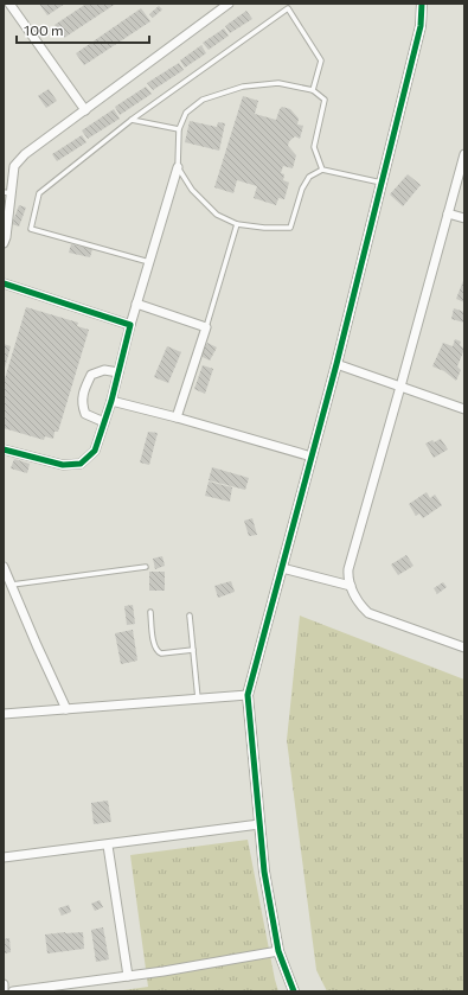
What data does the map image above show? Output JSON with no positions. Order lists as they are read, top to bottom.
{
  "scale_bar": "100 m"
}
